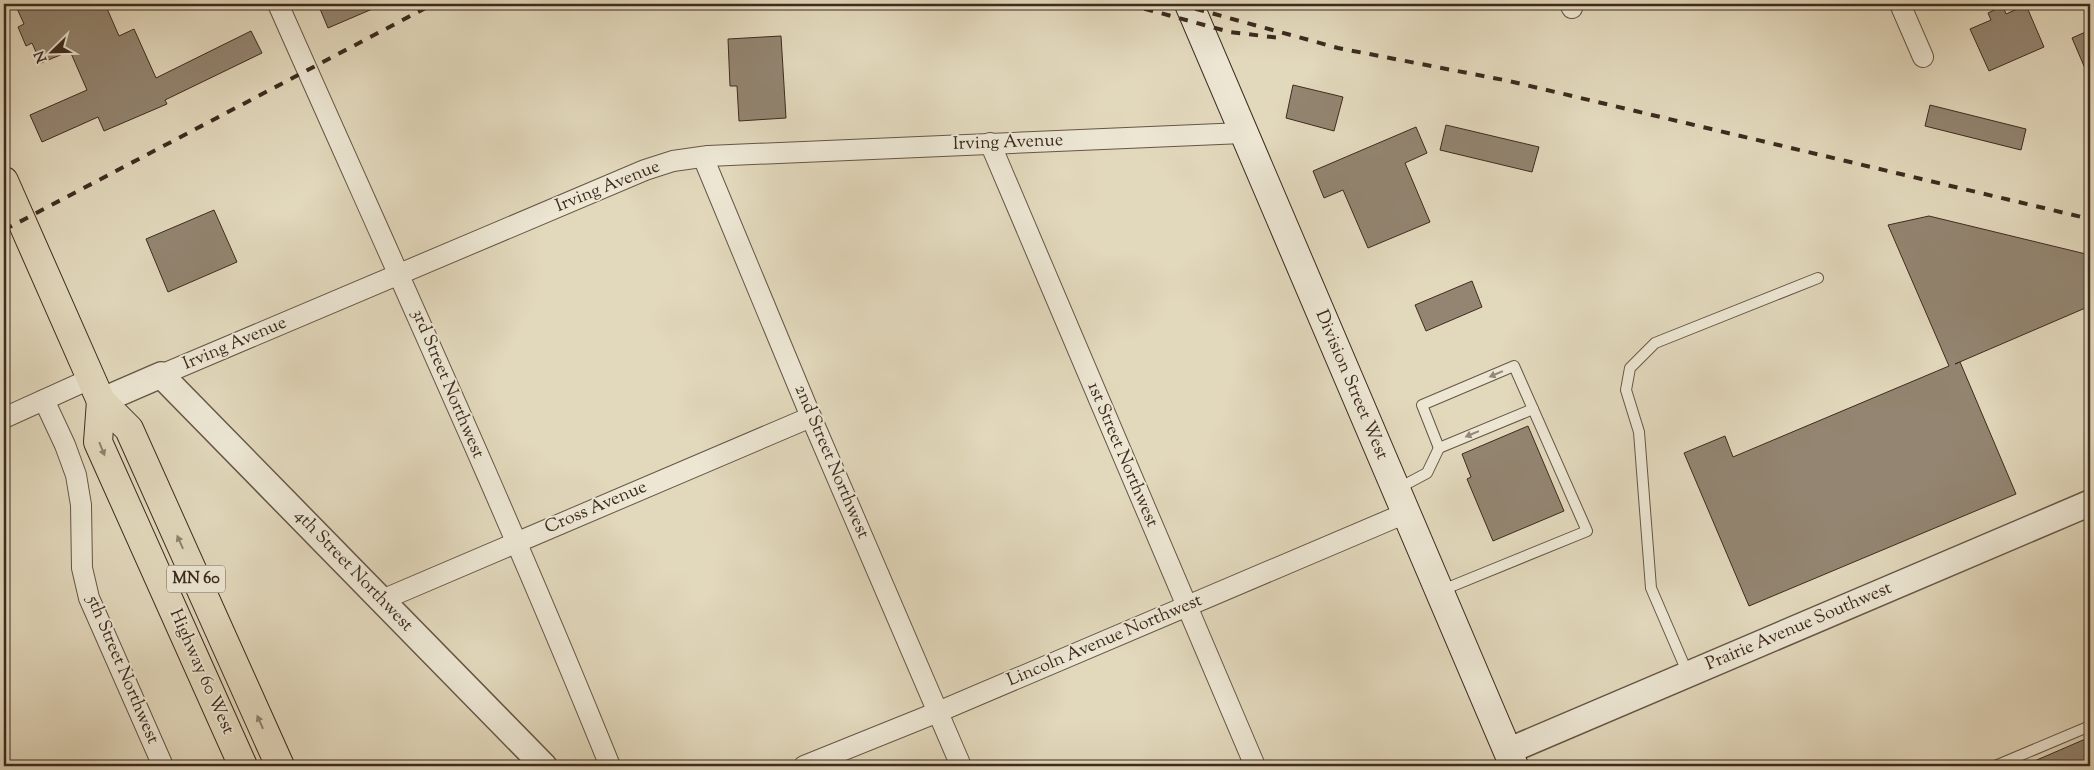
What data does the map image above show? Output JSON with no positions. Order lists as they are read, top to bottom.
{
  "streets": {
    "main road": ["Division Street West", "MN 60", "Highway 60 West"],
    "street": [
      "Irving Avenue",
      "3rd Street Northwest",
      "1st Street Northwest",
      "2nd Street Northwest",
      "Cross Avenue",
      "4th Street Northwest",
      "Prairie Avenue Southwest",
      "Lincoln Avenue Northwest",
      "5th Street Northwest"
    ]
  },
  "crossings": [
    ["Irving Avenue", "3rd Street Northwest"],
    ["Irving Avenue", "Division Street West"],
    ["Irving Avenue", "1st Street Northwest"],
    ["Irving Avenue", "2nd Street Northwest"],
    ["Irving Avenue", "4th Street Northwest"],
    ["Irving Avenue", "MN 60"],
    ["Irving Avenue", "5th Street Northwest"],
    ["Irving Avenue", "Highway 60 West"],
    ["3rd Street Northwest", "Cross Avenue"],
    ["Division Street West", "Prairie Avenue Southwest"],
    ["Division Street West", "Lincoln Avenue Northwest"],
    ["1st Street Northwest", "Lincoln Avenue Northwest"],
    ["2nd Street Northwest", "Cross Avenue"],
    ["2nd Street Northwest", "Lincoln Avenue Northwest"],
    ["Cross Avenue", "4th Street Northwest"],
    ["MN 60", "Highway 60 West"]
  ],
  "north": "bottom left"
}
